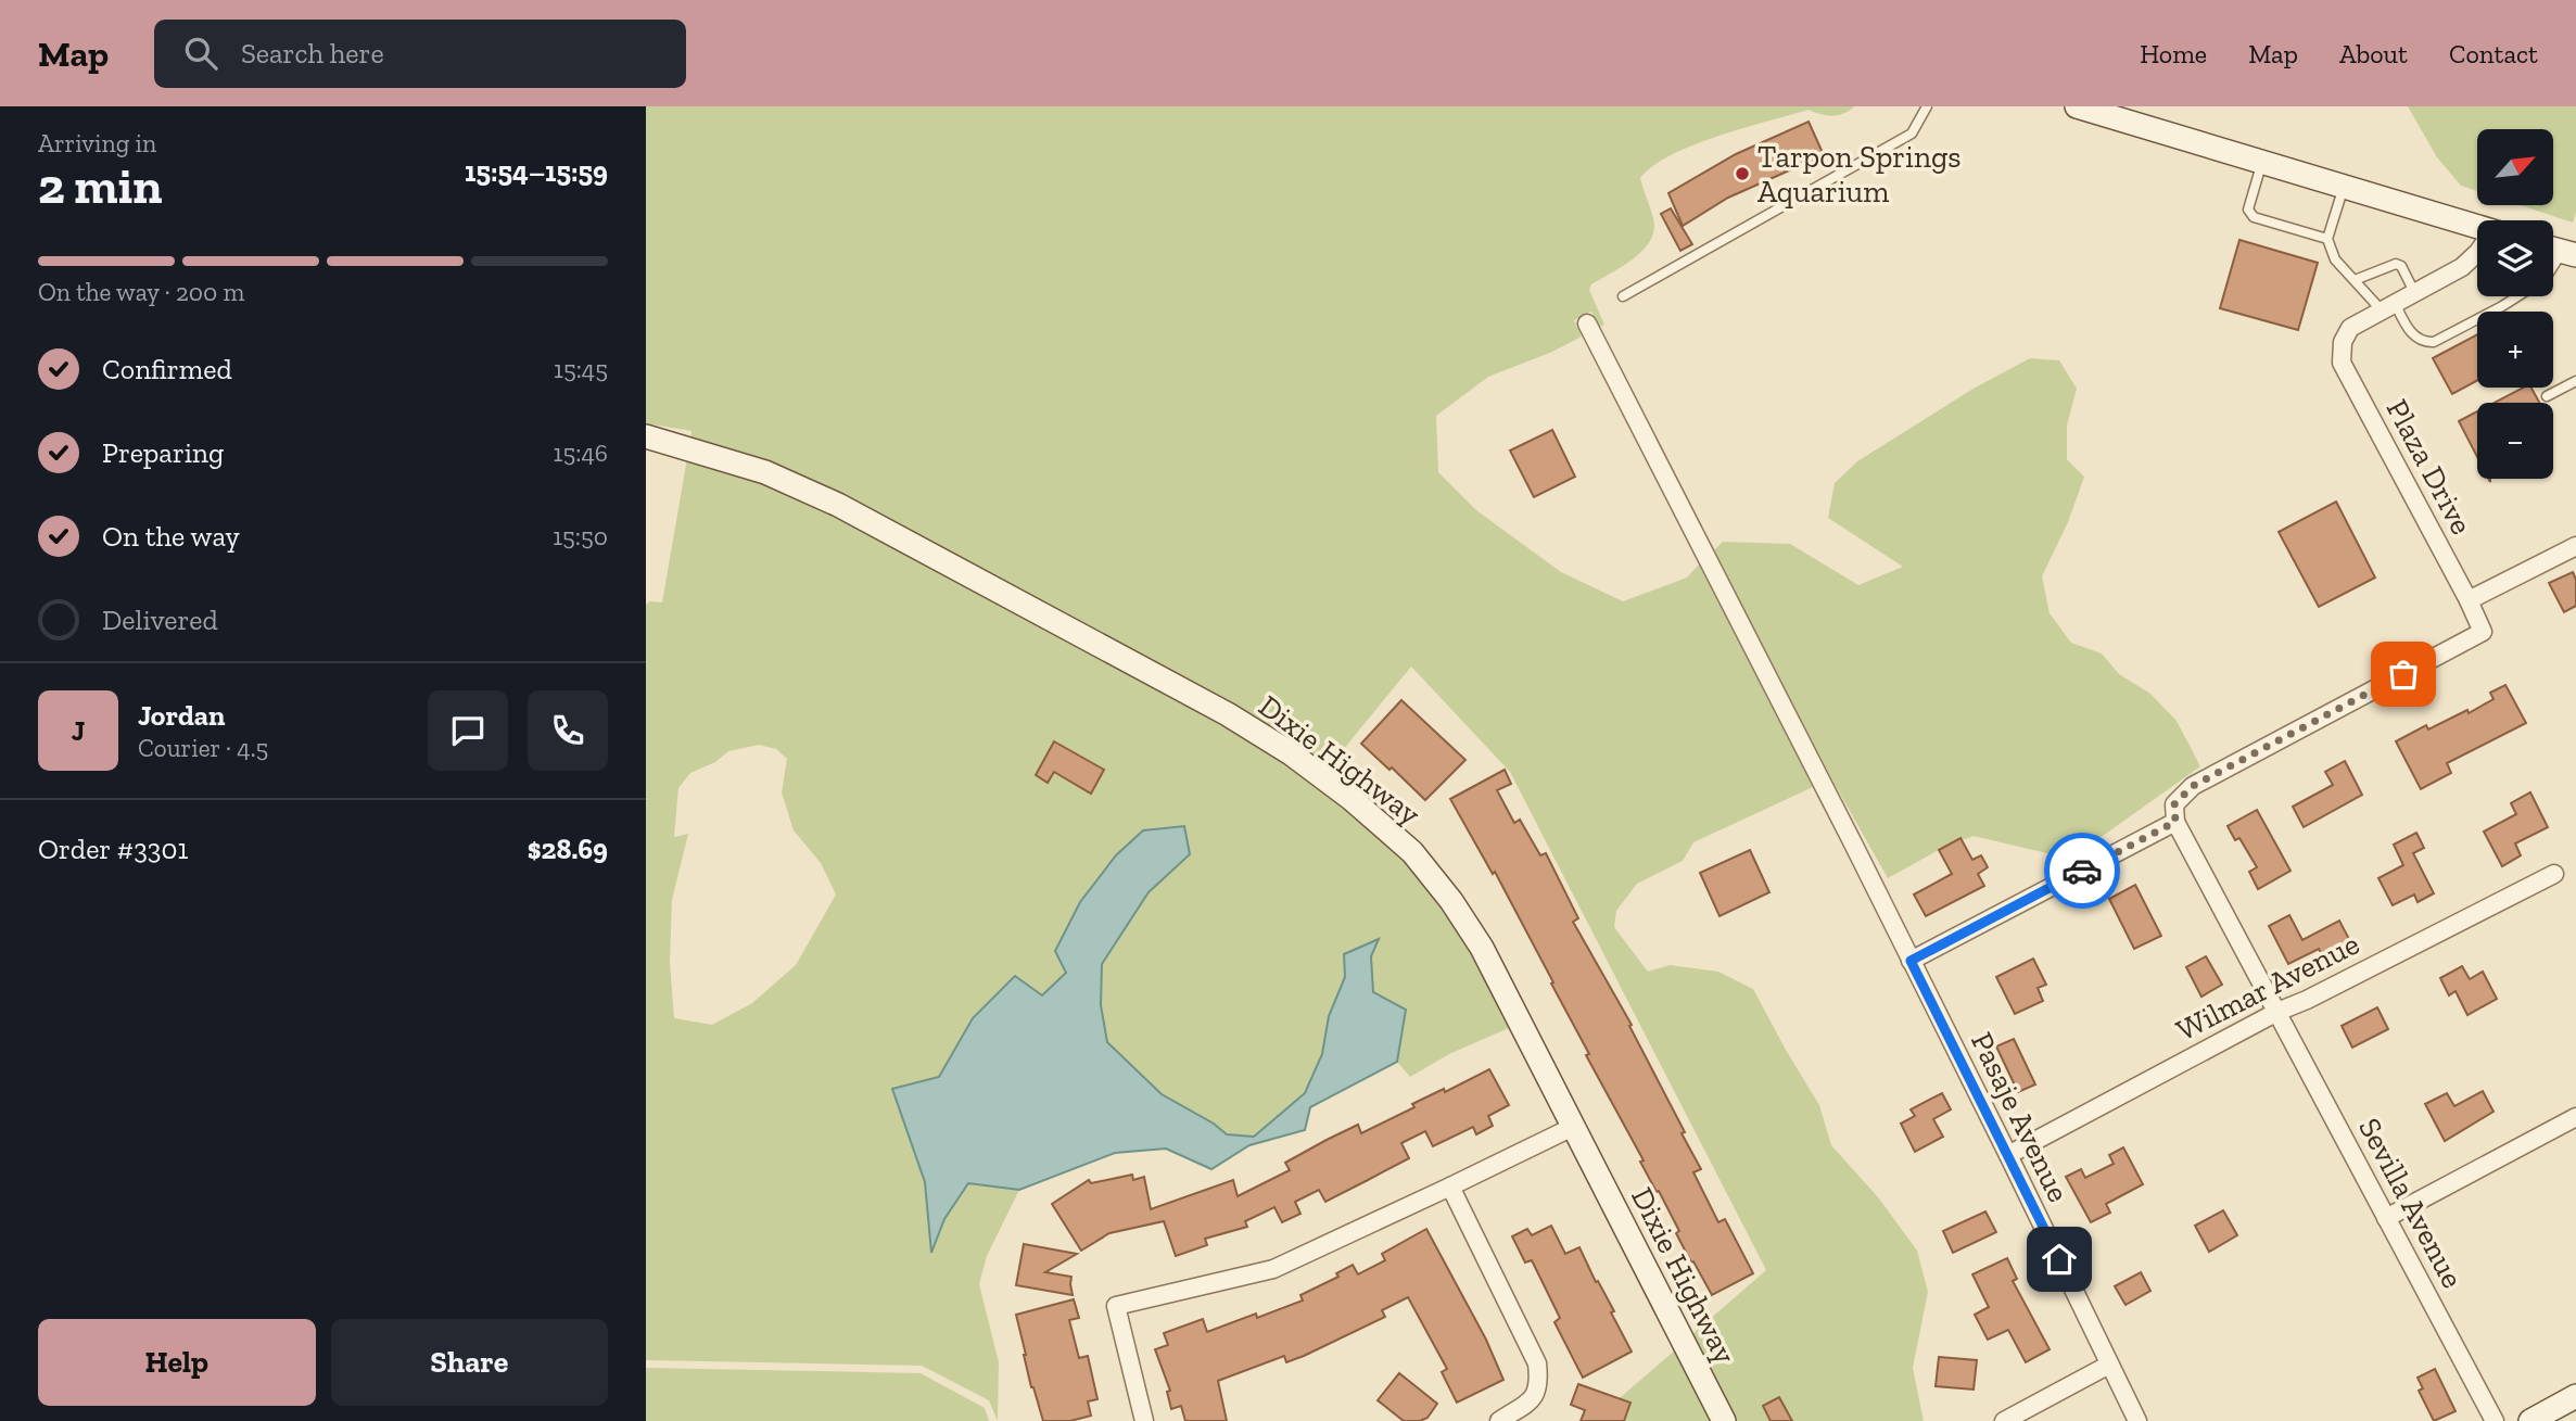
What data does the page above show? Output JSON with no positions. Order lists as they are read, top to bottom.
{
  "streets": {
    "street": [
      "Plaza Drive",
      "Dixie Highway",
      "Wilmar Avenue",
      "Pasaje Avenue",
      "Sevilla Avenue"
    ]
  },
  "crossings": [
    ["Plaza Drive", "Sevilla Avenue"],
    ["Wilmar Avenue", "Pasaje Avenue"],
    ["Wilmar Avenue", "Sevilla Avenue"]
  ],
  "places": ["Tarpon Springs Aquarium"],
  "north": "top right",
  "page": {
    "header": "Map",
    "search": "Search here",
    "nav": [
      "Home",
      "Map",
      "About",
      "Contact"
    ],
    "heading": ["2 min", "Arriving in", "15:54–15:59"],
    "panel": [
      "Jordan",
      "Courier · 4.5",
      "Order #3301",
      "$28.69"
    ],
    "map_buttons": ["+", "−"],
    "bar": "On the way · 200 m",
    "list": [
      ["Confirmed", "15:45"],
      ["Preparing", "15:46"],
      ["On the way", "15:50"],
      "Delivered"
    ],
    "round": "J",
    "buttons": ["Help", "Share"]
  }
}
